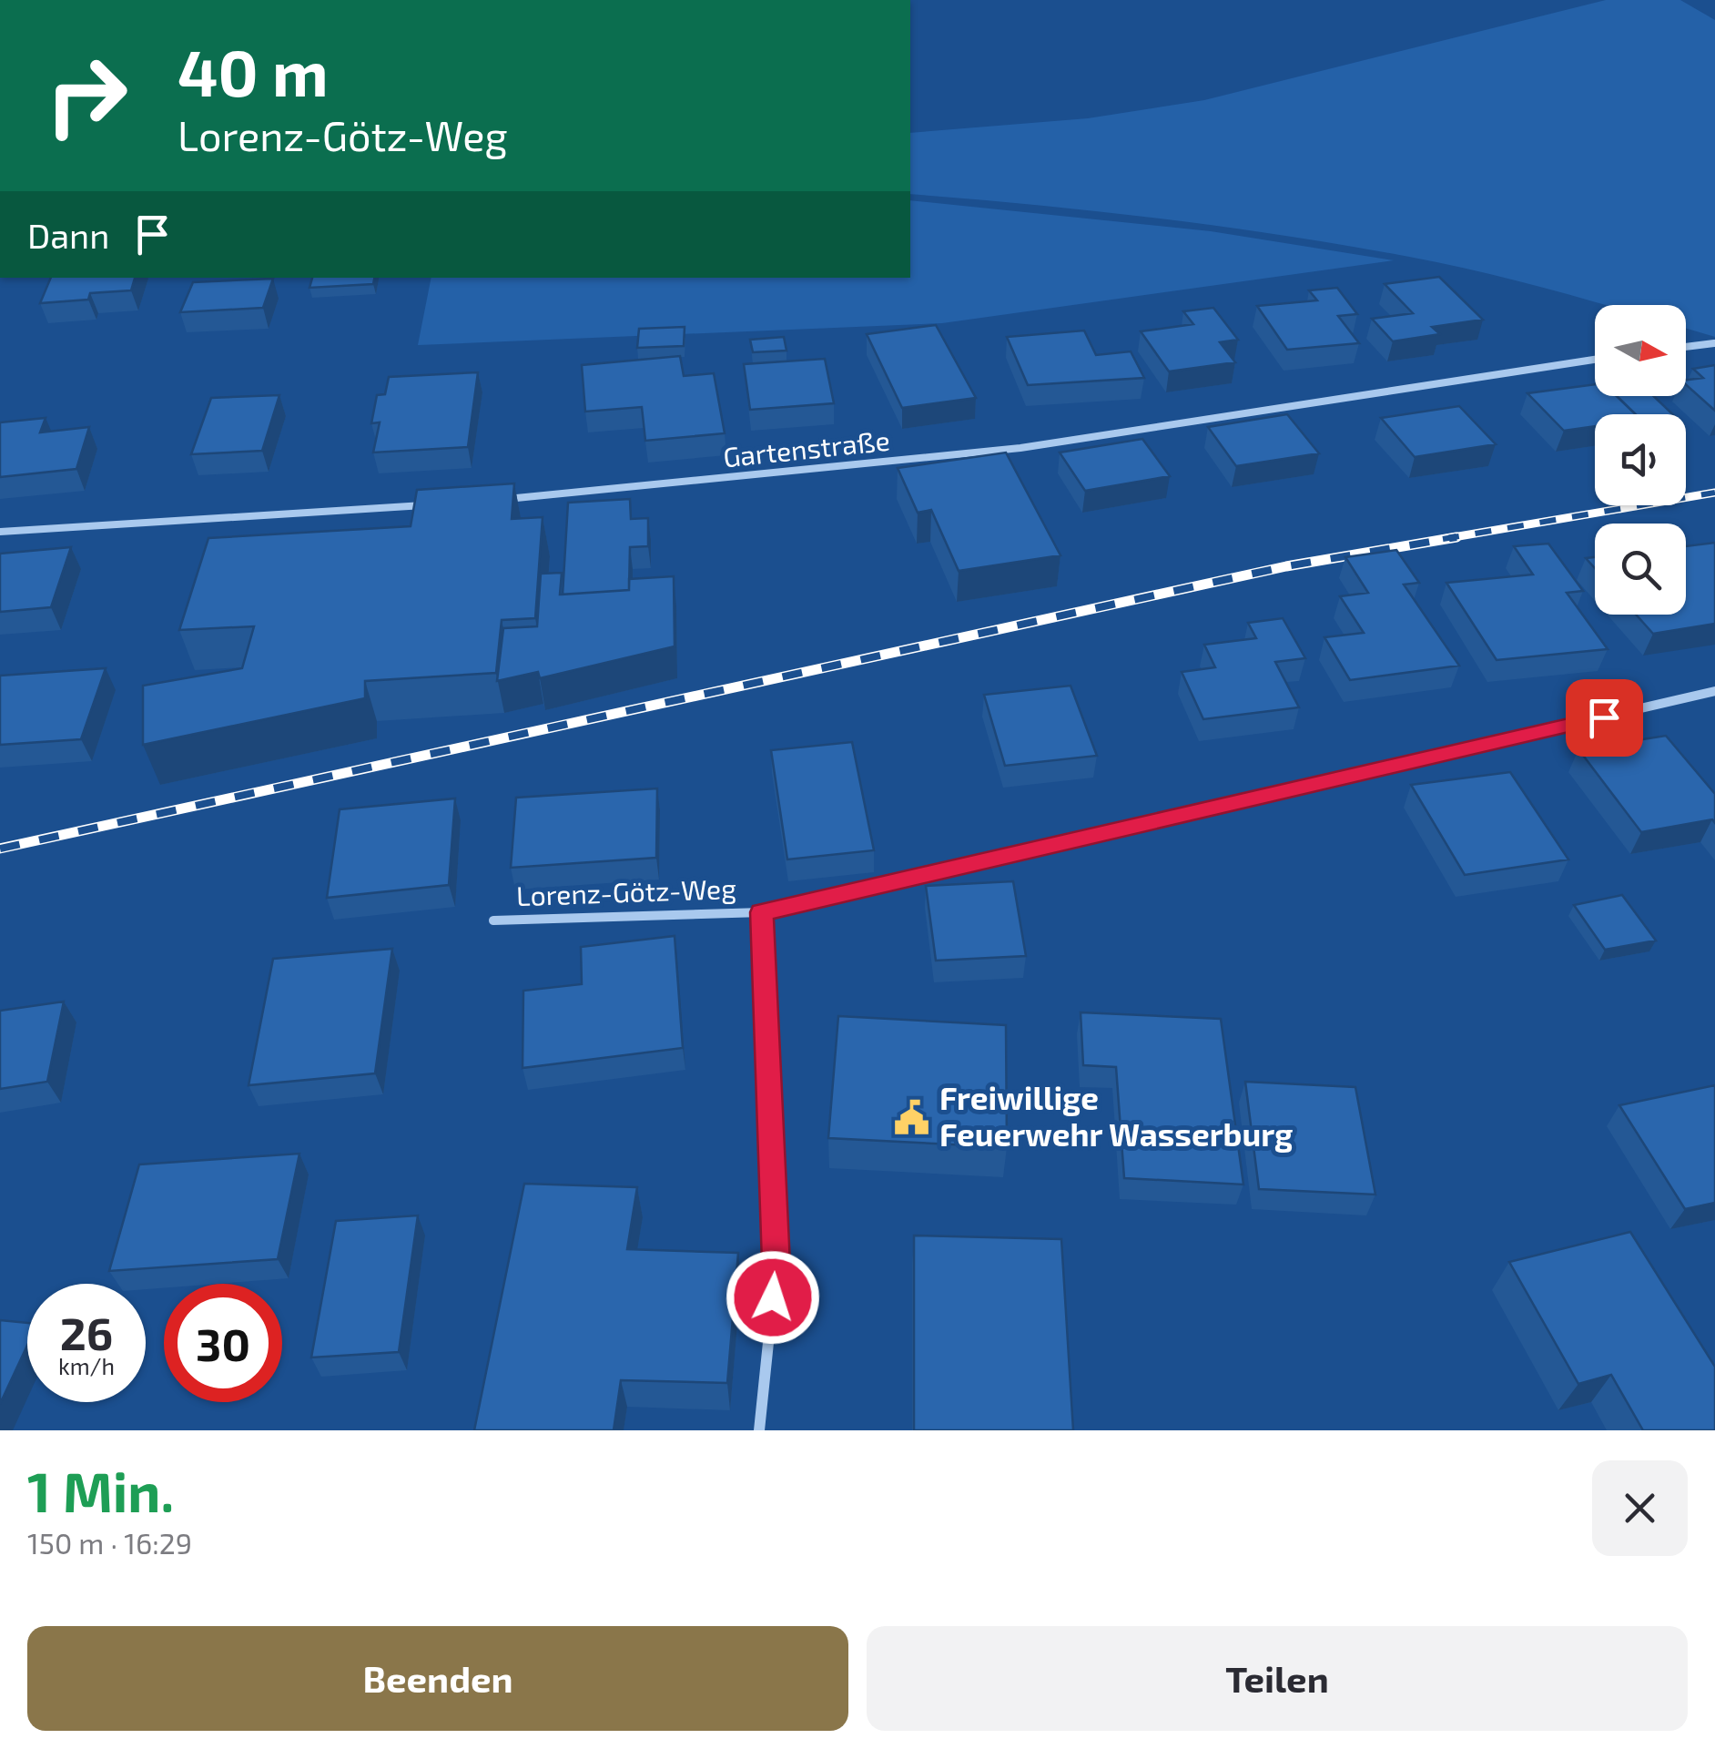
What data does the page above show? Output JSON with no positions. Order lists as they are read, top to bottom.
{
  "streets": {
    "street": ["Gartenstraße", "Lorenz-Götz-Weg"]
  },
  "places": {
    "public building": ["Freiwillige Feuerwehr Wasserburg"]
  },
  "north": "right",
  "page": {
    "turn": ["40 m", "Lorenz-Götz-Weg"],
    "then": "Dann",
    "speed": "26 km/h",
    "limit": "30",
    "heading": ["1 Min.", "150 m · 16:29"],
    "buttons": ["Beenden", "Teilen"]
  }
}
